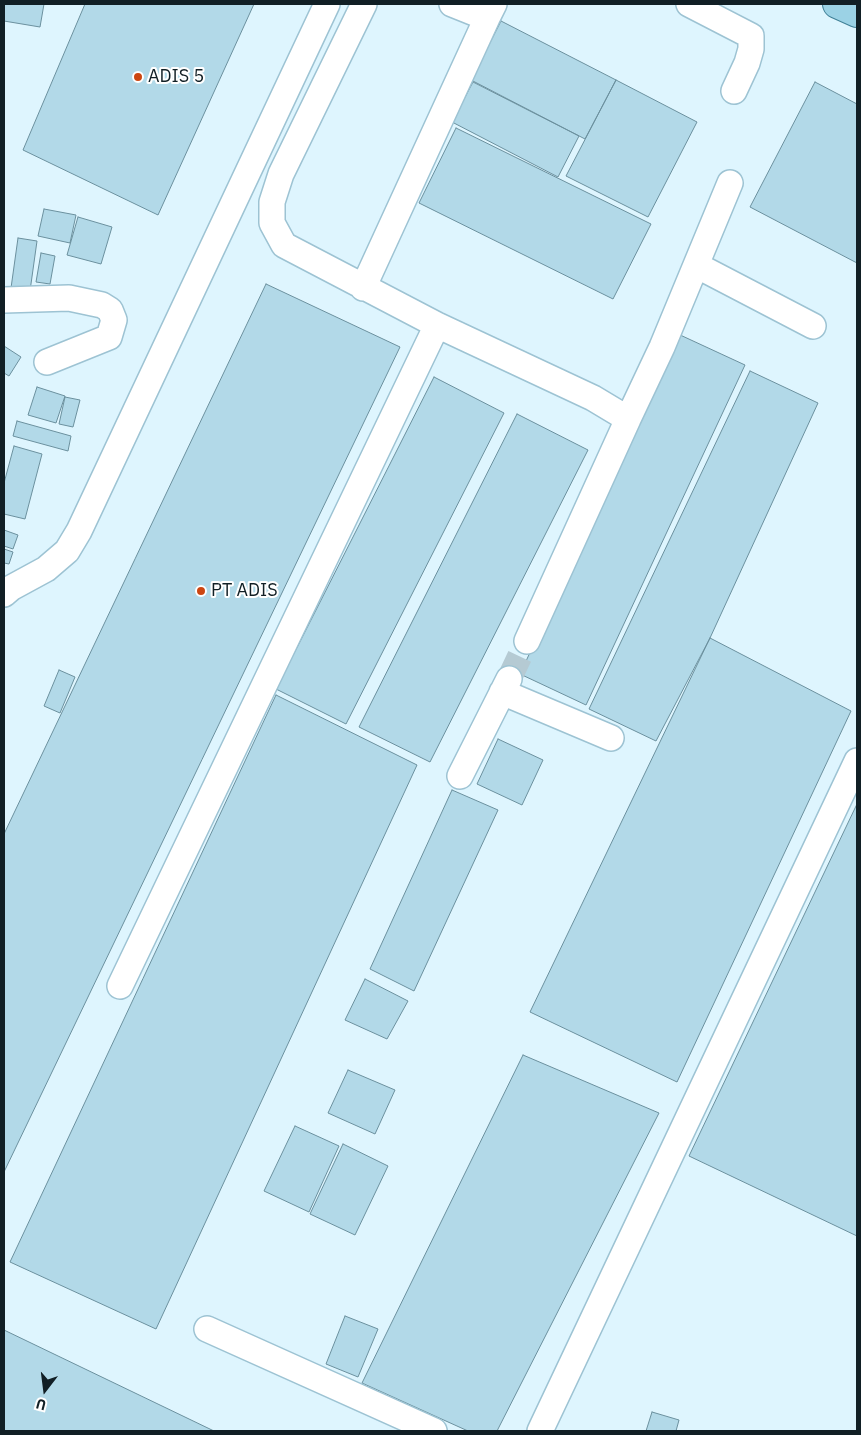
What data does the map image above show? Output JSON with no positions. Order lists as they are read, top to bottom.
{
  "places": ["ADIS 5", "PT ADIS"],
  "north": "bottom"
}
